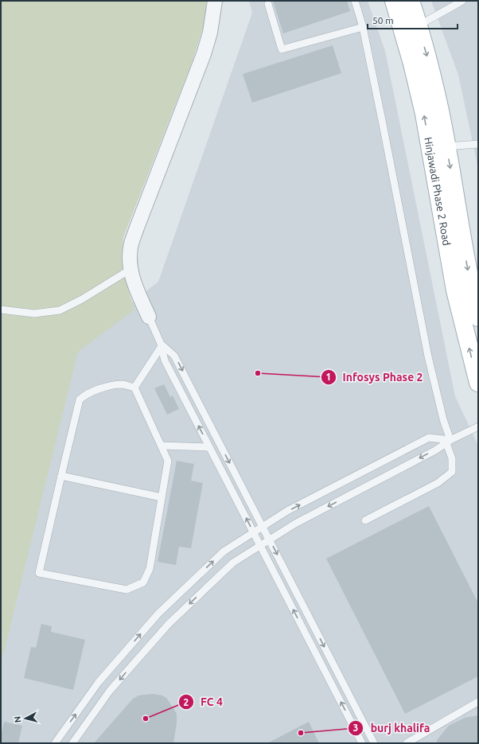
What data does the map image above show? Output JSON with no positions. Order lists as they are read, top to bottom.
{
  "streets": {
    "main road": ["Hinjawadi Phase 2 Road"]
  },
  "places": ["Infosys Phase 2", "FC 4", "burj khalifa"],
  "scale_bar": "50 m",
  "north": "left"
}
